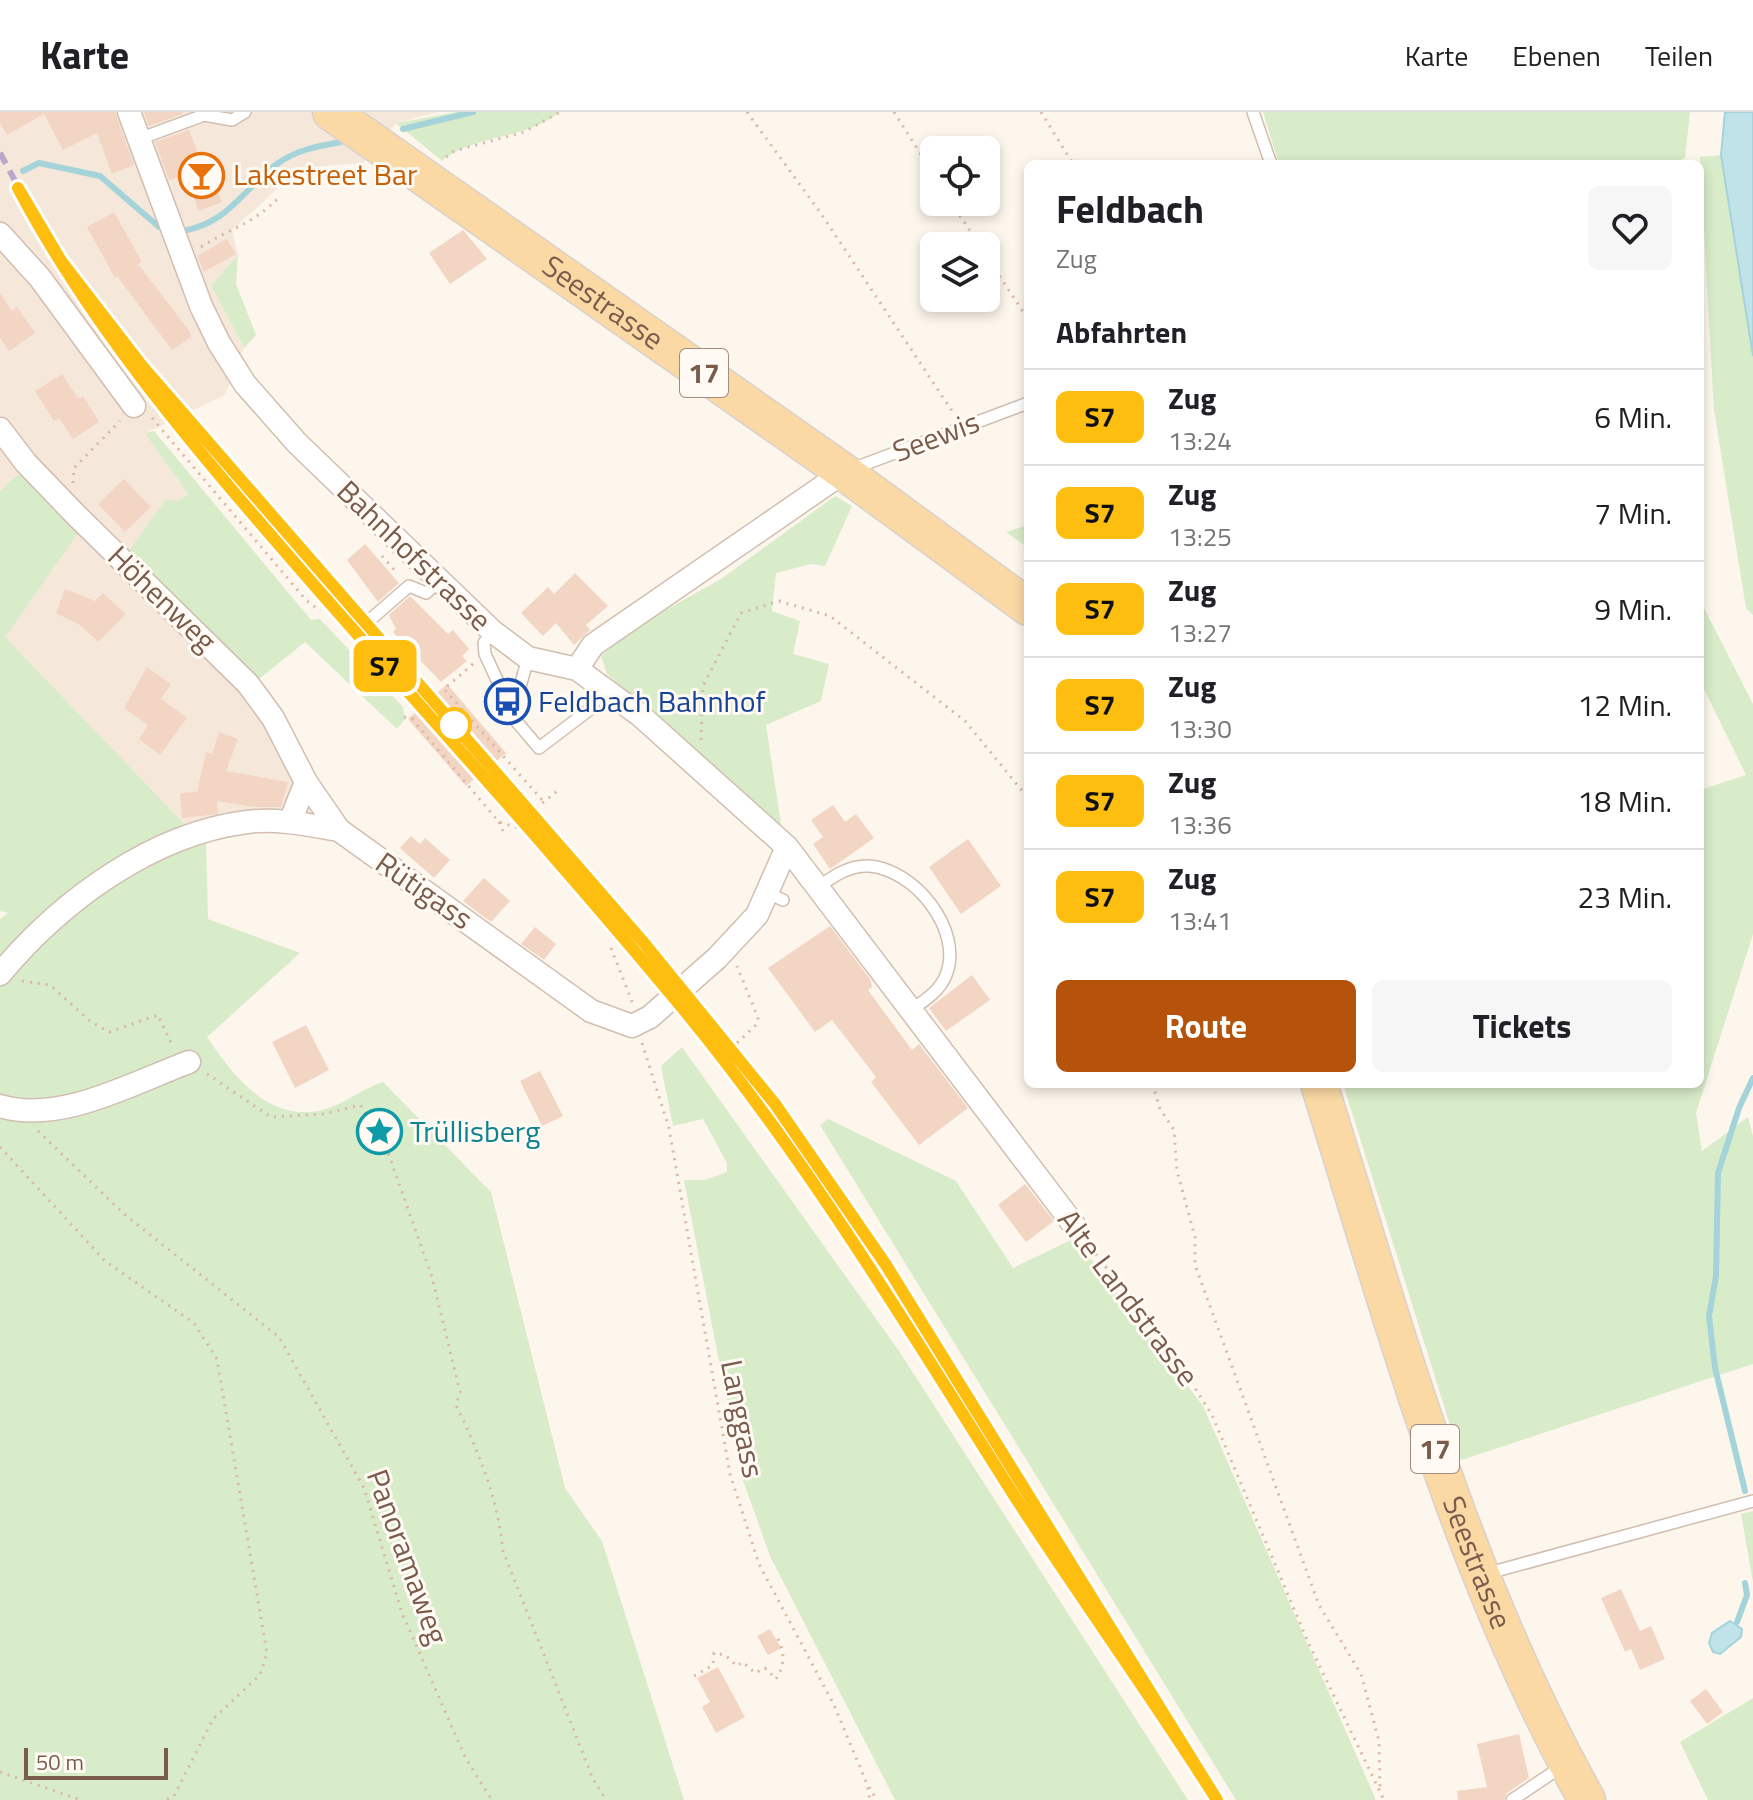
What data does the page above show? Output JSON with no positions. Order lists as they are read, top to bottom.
{
  "streets": {
    "main road": ["Seestrasse", "17"],
    "street": [
      "Bahnhofstrasse",
      "Höhenweg",
      "Rütigass",
      "Alte Landstrasse"
    ],
    "lane": ["Seewis"],
    "path": ["Langgass", "Panoramaweg"]
  },
  "crossings": [
    ["Seestrasse", "Seewis"],
    ["Bahnhofstrasse", "Alte Landstrasse"],
    ["Höhenweg", "Rütigass"],
    ["Rütigass", "Langgass"]
  ],
  "places": {
    "bar": ["Lakestreet Bar"],
    "bus stop": ["Feldbach Bahnhof"],
    "place": ["Trüllisberg"]
  },
  "scale_bar": "50 m",
  "page": {
    "header": "Karte",
    "nav": ["Karte", "Ebenen", "Teilen"],
    "on_map": "S7",
    "heading": [
      ["Feldbach", "Zug"],
      "Abfahrten"
    ],
    "list": [
      {
        "mark": "S7",
        "name": "Zug",
        "note": "13:24",
        "value": "6 Min."
      },
      {
        "mark": "S7",
        "name": "Zug",
        "note": "13:25",
        "value": "7 Min."
      },
      {
        "mark": "S7",
        "name": "Zug",
        "note": "13:27",
        "value": "9 Min."
      },
      {
        "mark": "S7",
        "name": "Zug",
        "note": "13:30",
        "value": "12 Min."
      },
      {
        "mark": "S7",
        "name": "Zug",
        "note": "13:36",
        "value": "18 Min."
      },
      {
        "mark": "S7",
        "name": "Zug",
        "note": "13:41",
        "value": "23 Min."
      }
    ],
    "buttons": ["Route", "Tickets"],
    "scale": "50 m"
  }
}
